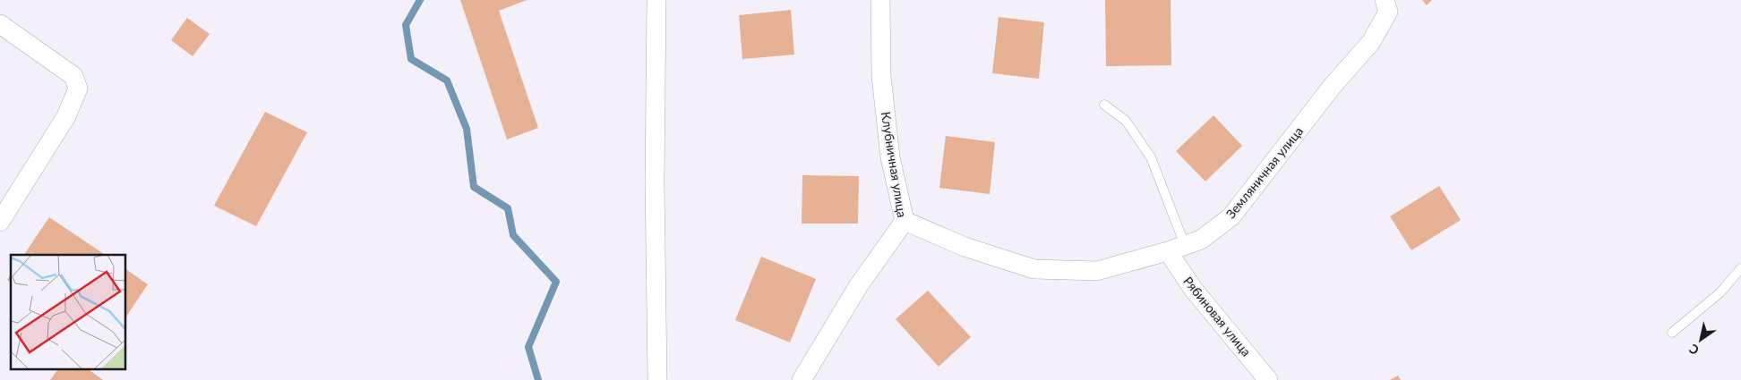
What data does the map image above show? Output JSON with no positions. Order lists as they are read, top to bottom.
{
  "streets": {
    "street": ["Клубничная улица", "Земляничная улица", "Рябиновая улица"]
  },
  "crossings": [
    ["Клубничная улица", "Земляничная улица"],
    ["Земляничная улица", "Рябиновая улица"]
  ],
  "north": "bottom left"
}
